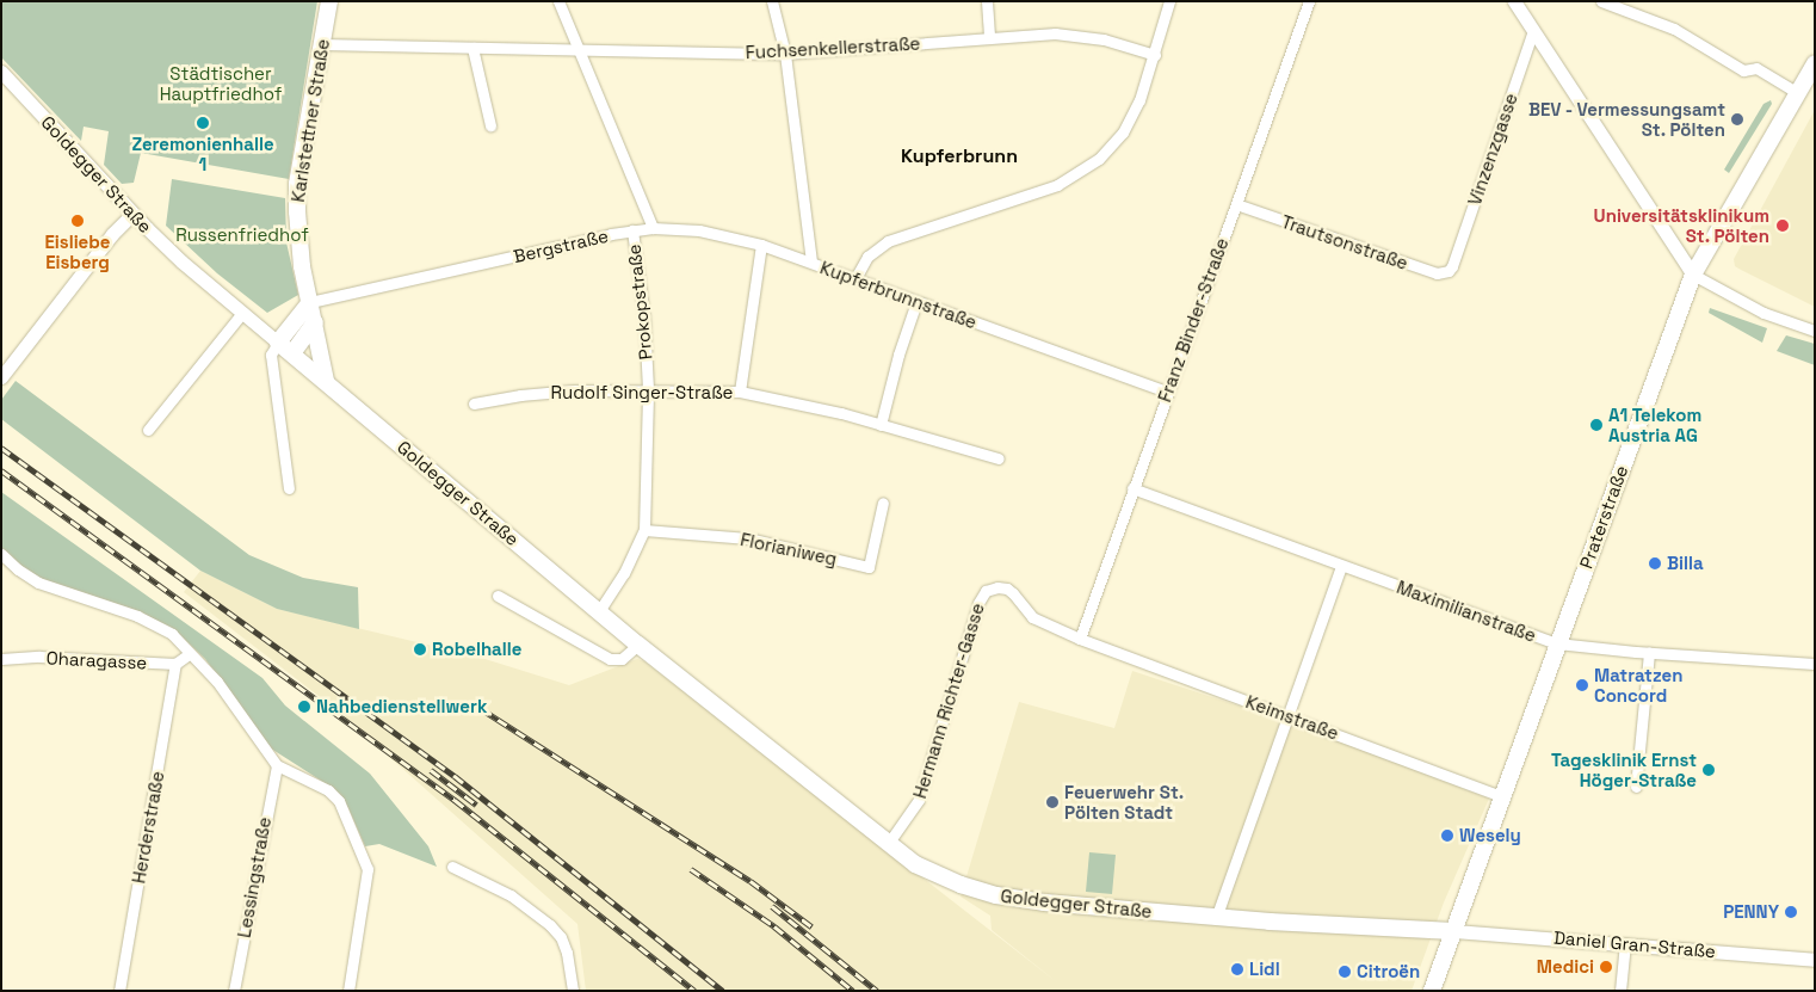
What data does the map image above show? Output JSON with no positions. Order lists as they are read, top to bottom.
{
  "streets": {
    "main road": ["Karlstettner Straße", "Goldegger Straße", "Praterstraße"],
    "street": [
      "Fuchsenkellerstraße",
      "Vinzenzgasse",
      "Trautsonstraße",
      "Bergstraße",
      "Kupferbrunnstraße",
      "Prokopstraße",
      "Franz Binder-Straße",
      "Rudolf Singer-Straße",
      "Florianiweg",
      "Maximilianstraße",
      "Oharagasse",
      "Hermann Richter-Gasse",
      "Keimstraße",
      "Herderstraße",
      "Lessingstraße",
      "Daniel Gran-Straße"
    ]
  },
  "crossings": [
    ["Fuchsenkellerstraße", "Karlstettner Straße"],
    ["Fuchsenkellerstraße", "Kupferbrunnstraße"],
    ["Fuchsenkellerstraße", "Prokopstraße"],
    ["Karlstettner Straße", "Goldegger Straße"],
    ["Karlstettner Straße", "Bergstraße"],
    ["Vinzenzgasse", "Trautsonstraße"],
    ["Goldegger Straße", "Prokopstraße"],
    ["Goldegger Straße", "Praterstraße"],
    ["Goldegger Straße", "Hermann Richter-Gasse"],
    ["Goldegger Straße", "Daniel Gran-Straße"],
    ["Trautsonstraße", "Franz Binder-Straße"],
    ["Bergstraße", "Kupferbrunnstraße"],
    ["Bergstraße", "Prokopstraße"],
    ["Kupferbrunnstraße", "Franz Binder-Straße"],
    ["Prokopstraße", "Rudolf Singer-Straße"],
    ["Prokopstraße", "Florianiweg"],
    ["Franz Binder-Straße", "Maximilianstraße"],
    ["Franz Binder-Straße", "Hermann Richter-Gasse"],
    ["Franz Binder-Straße", "Keimstraße"],
    ["Praterstraße", "Maximilianstraße"],
    ["Praterstraße", "Keimstraße"],
    ["Praterstraße", "Daniel Gran-Straße"],
    ["Oharagasse", "Herderstraße"],
    ["Hermann Richter-Gasse", "Keimstraße"]
  ],
  "districts": ["Kupferbrunn"],
  "parks": ["Städtischer Hauptfriedhof", "Russenfriedhof"],
  "places": [
    "BEV - Vermessungsamt St. Pölten",
    "Zeremonienhalle 1",
    "Eisliebe Eisberg",
    "Universitätsklinikum St. Pölten",
    "A1 Telekom Austria AG",
    "Billa",
    "Robelhalle",
    "Matratzen Concord",
    "Nahbedienstellwerk",
    "Tagesklinik Ernst Höger-Straße",
    "Feuerwehr St. Pölten Stadt",
    "Wesely",
    "PENNY",
    "Medici",
    "Lidl",
    "Citroën"
  ]
}
